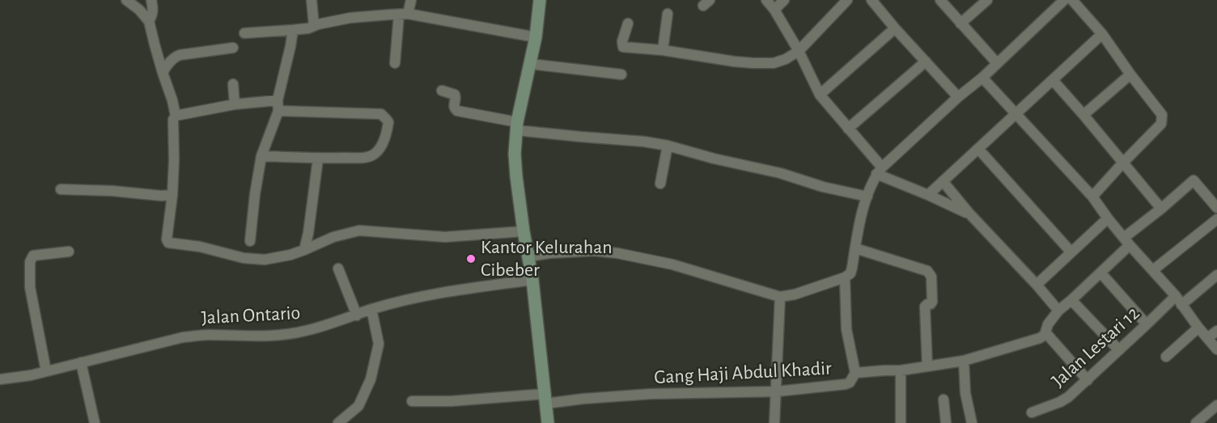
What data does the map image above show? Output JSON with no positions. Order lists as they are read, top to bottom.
{
  "streets": {
    "street": ["Jalan Ontario", "Jalan Lestari 12", "Gang Haji Abdul Khadir"]
  },
  "places": ["Kantor Kelurahan Cibeber"]
}
